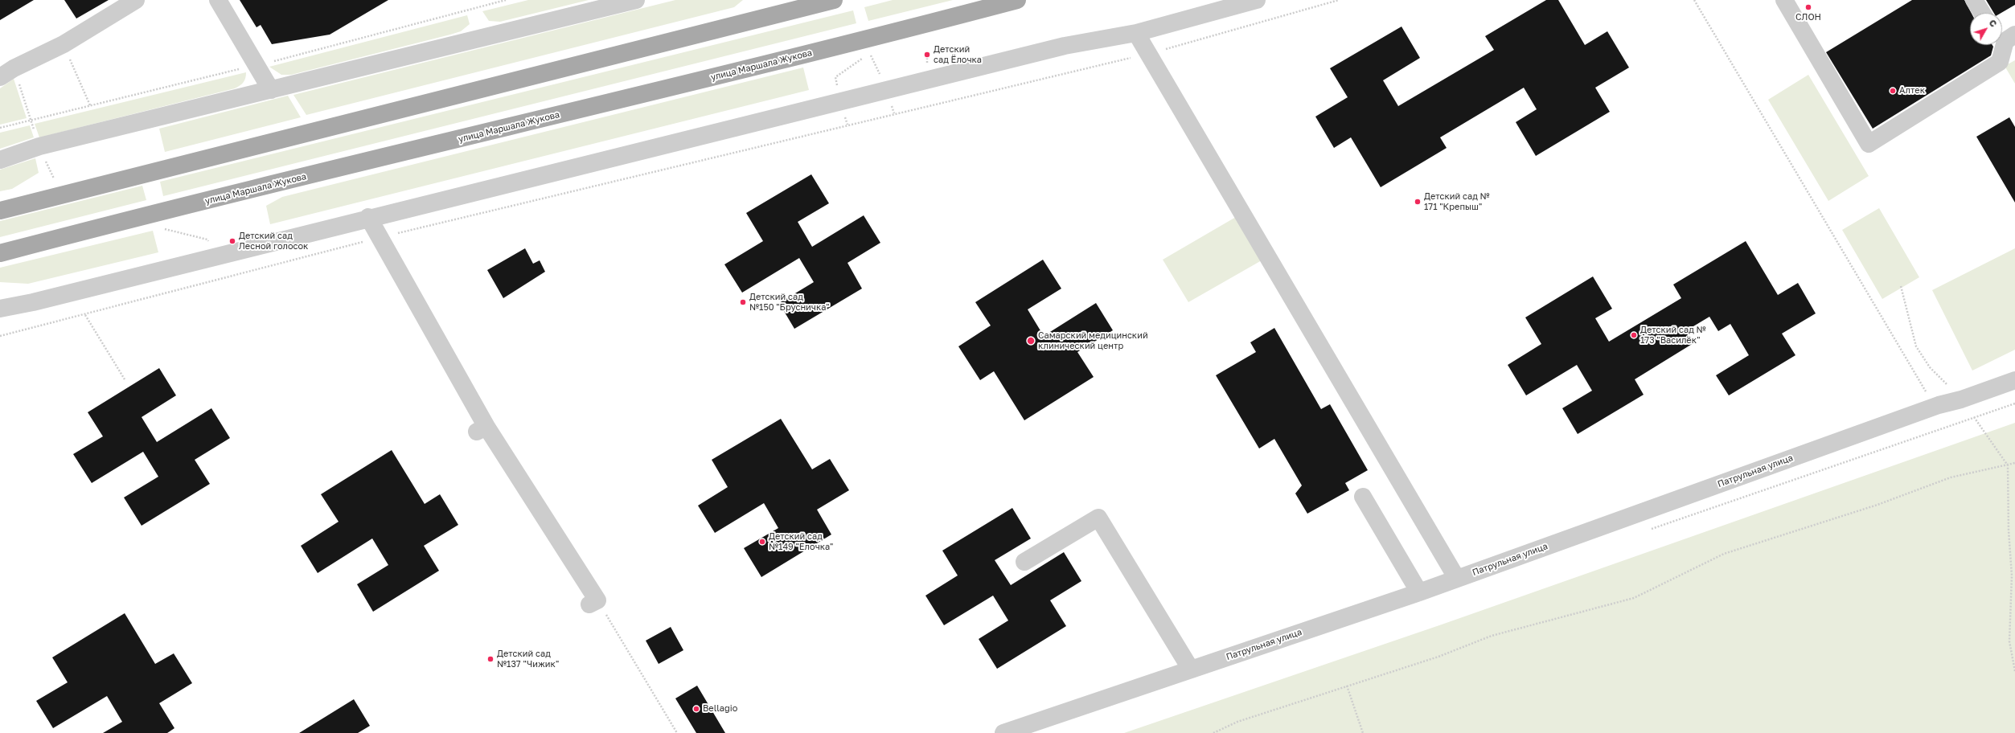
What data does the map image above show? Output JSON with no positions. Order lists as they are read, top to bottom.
{
  "streets": {
    "main road": ["улица Маршала Жукова"],
    "street": ["Патрульная улица"]
  },
  "places": [
    "СЛОН",
    "Детский сад Ёлочка",
    "Алтек",
    "Детский сад № 171 \"Крепыш\"",
    "Детский сад Лесной голосок",
    "Детский сад №150 \"Брусничка\"",
    "Детский сад № 173 \"Василёк\"",
    "Самарский медицинский клинический центр",
    "Детский сад №149 \"Елочка\"",
    "Детский сад №137 \"Чижик\"",
    "Bellagio"
  ],
  "north": "top right"
}
